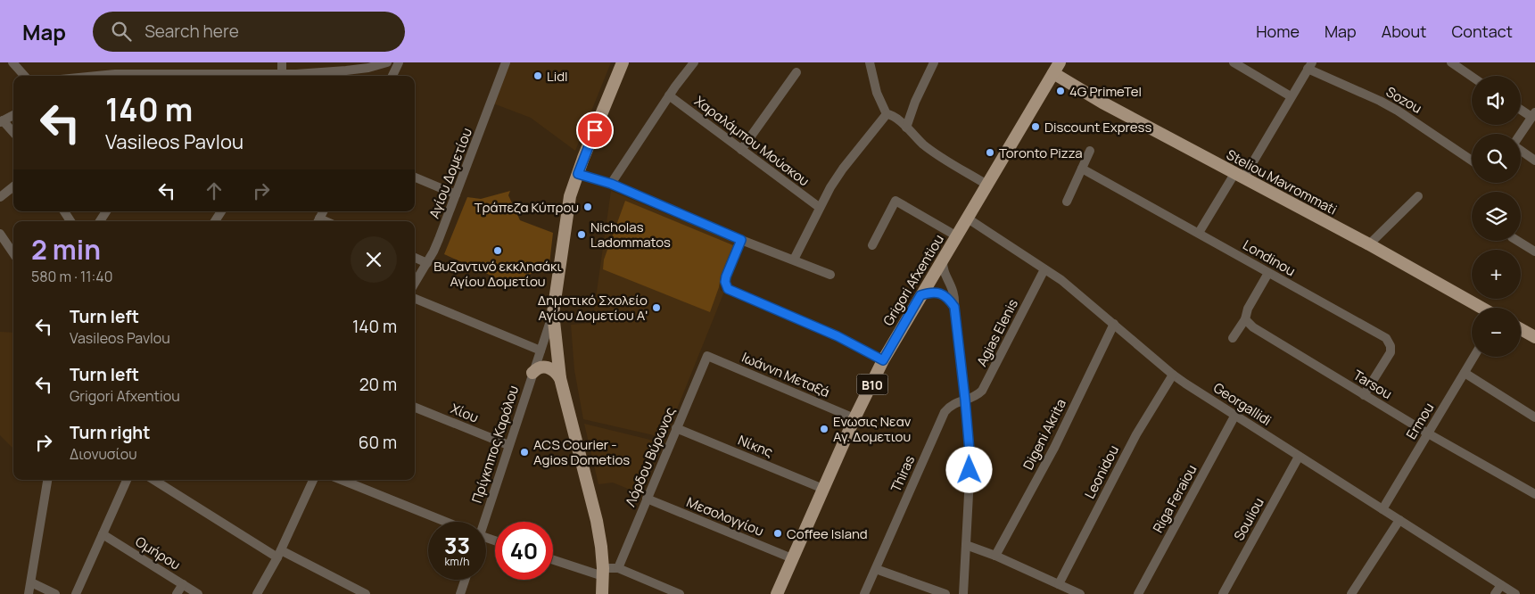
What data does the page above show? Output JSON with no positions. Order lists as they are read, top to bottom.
{
  "streets": {
    "main road": ["Steliou Mavrommati", "Grigori Afxentiou", "B10"],
    "street": [
      "Sozou",
      "Χαραλάμπου Μούσκου",
      "Αγίου Δομετίου",
      "Londinou",
      "Agias Elenis",
      "Ιωάννη Μεταξά",
      "Tarsou",
      "Georgallidi",
      "Χίου",
      "Ermou",
      "Digeni Akrita",
      "Πρίγκηπος Καρόλου",
      "Νίκης",
      "Λόρδου Βύρωνος",
      "Leonidou",
      "Thiras",
      "Riga Feraiou",
      "Μεσολογγίου",
      "Souliou",
      "Ομήρου"
    ]
  },
  "crossings": [
    ["Steliou Mavrommati", "Grigori Afxentiou"],
    ["Londinou", "Tarsou"],
    ["Grigori Afxentiou", "Ιωάννη Μεταξά"],
    ["Grigori Afxentiou", "Georgallidi"],
    ["Grigori Afxentiou", "Νίκης"],
    ["Grigori Afxentiou", "Μεσολογγίου"],
    ["Agias Elenis", "Georgallidi"],
    ["Agias Elenis", "Thiras"],
    ["Ιωάννη Μεταξά", "Λόρδου Βύρωνος"],
    ["Tarsou", "Ermou"],
    ["Georgallidi", "Ermou"],
    ["Georgallidi", "Digeni Akrita"],
    ["Georgallidi", "Leonidou"],
    ["Georgallidi", "Riga Feraiou"],
    ["Georgallidi", "Souliou"],
    ["Χίου", "Πρίγκηπος Καρόλου"],
    ["Νίκης", "Λόρδου Βύρωνος"],
    ["Λόρδου Βύρωνος", "Μεσολογγίου"]
  ],
  "places": [
    "Lidl",
    "4G PrimeTel",
    "Discount Express",
    "Toronto Pizza",
    "Τράπεζα Κύπρου",
    "Nicholas Ladommatos",
    "Βυζαντινό εκκλησάκι Αγίου Δομετίου",
    "Δημοτικό Σχολείο Αγίου Δομετίου Αʹ",
    "Ενωσις Νεαν Αγ. Δομετιου",
    "ACS Courier - Agios Dometios",
    "Coffee Island"
  ],
  "page": {
    "header": "Map",
    "search": "Search here",
    "nav": [
      "Home",
      "Map",
      "About",
      "Contact"
    ],
    "map_buttons": ["+", "−"],
    "turn": ["140 m", "Vasileos Pavlou"],
    "heading": ["2 min", "580 m · 11:40"],
    "list": [
      {
        "name": "Turn left",
        "note": "Vasileos Pavlou",
        "value": "140 m"
      },
      {
        "name": "Turn left",
        "note": "Grigori Afxentiou",
        "value": "20 m"
      },
      {
        "name": "Turn right",
        "note": "Διονυσίου",
        "value": "60 m"
      }
    ],
    "speed": "33 km/h",
    "limit": "40"
  }
}
